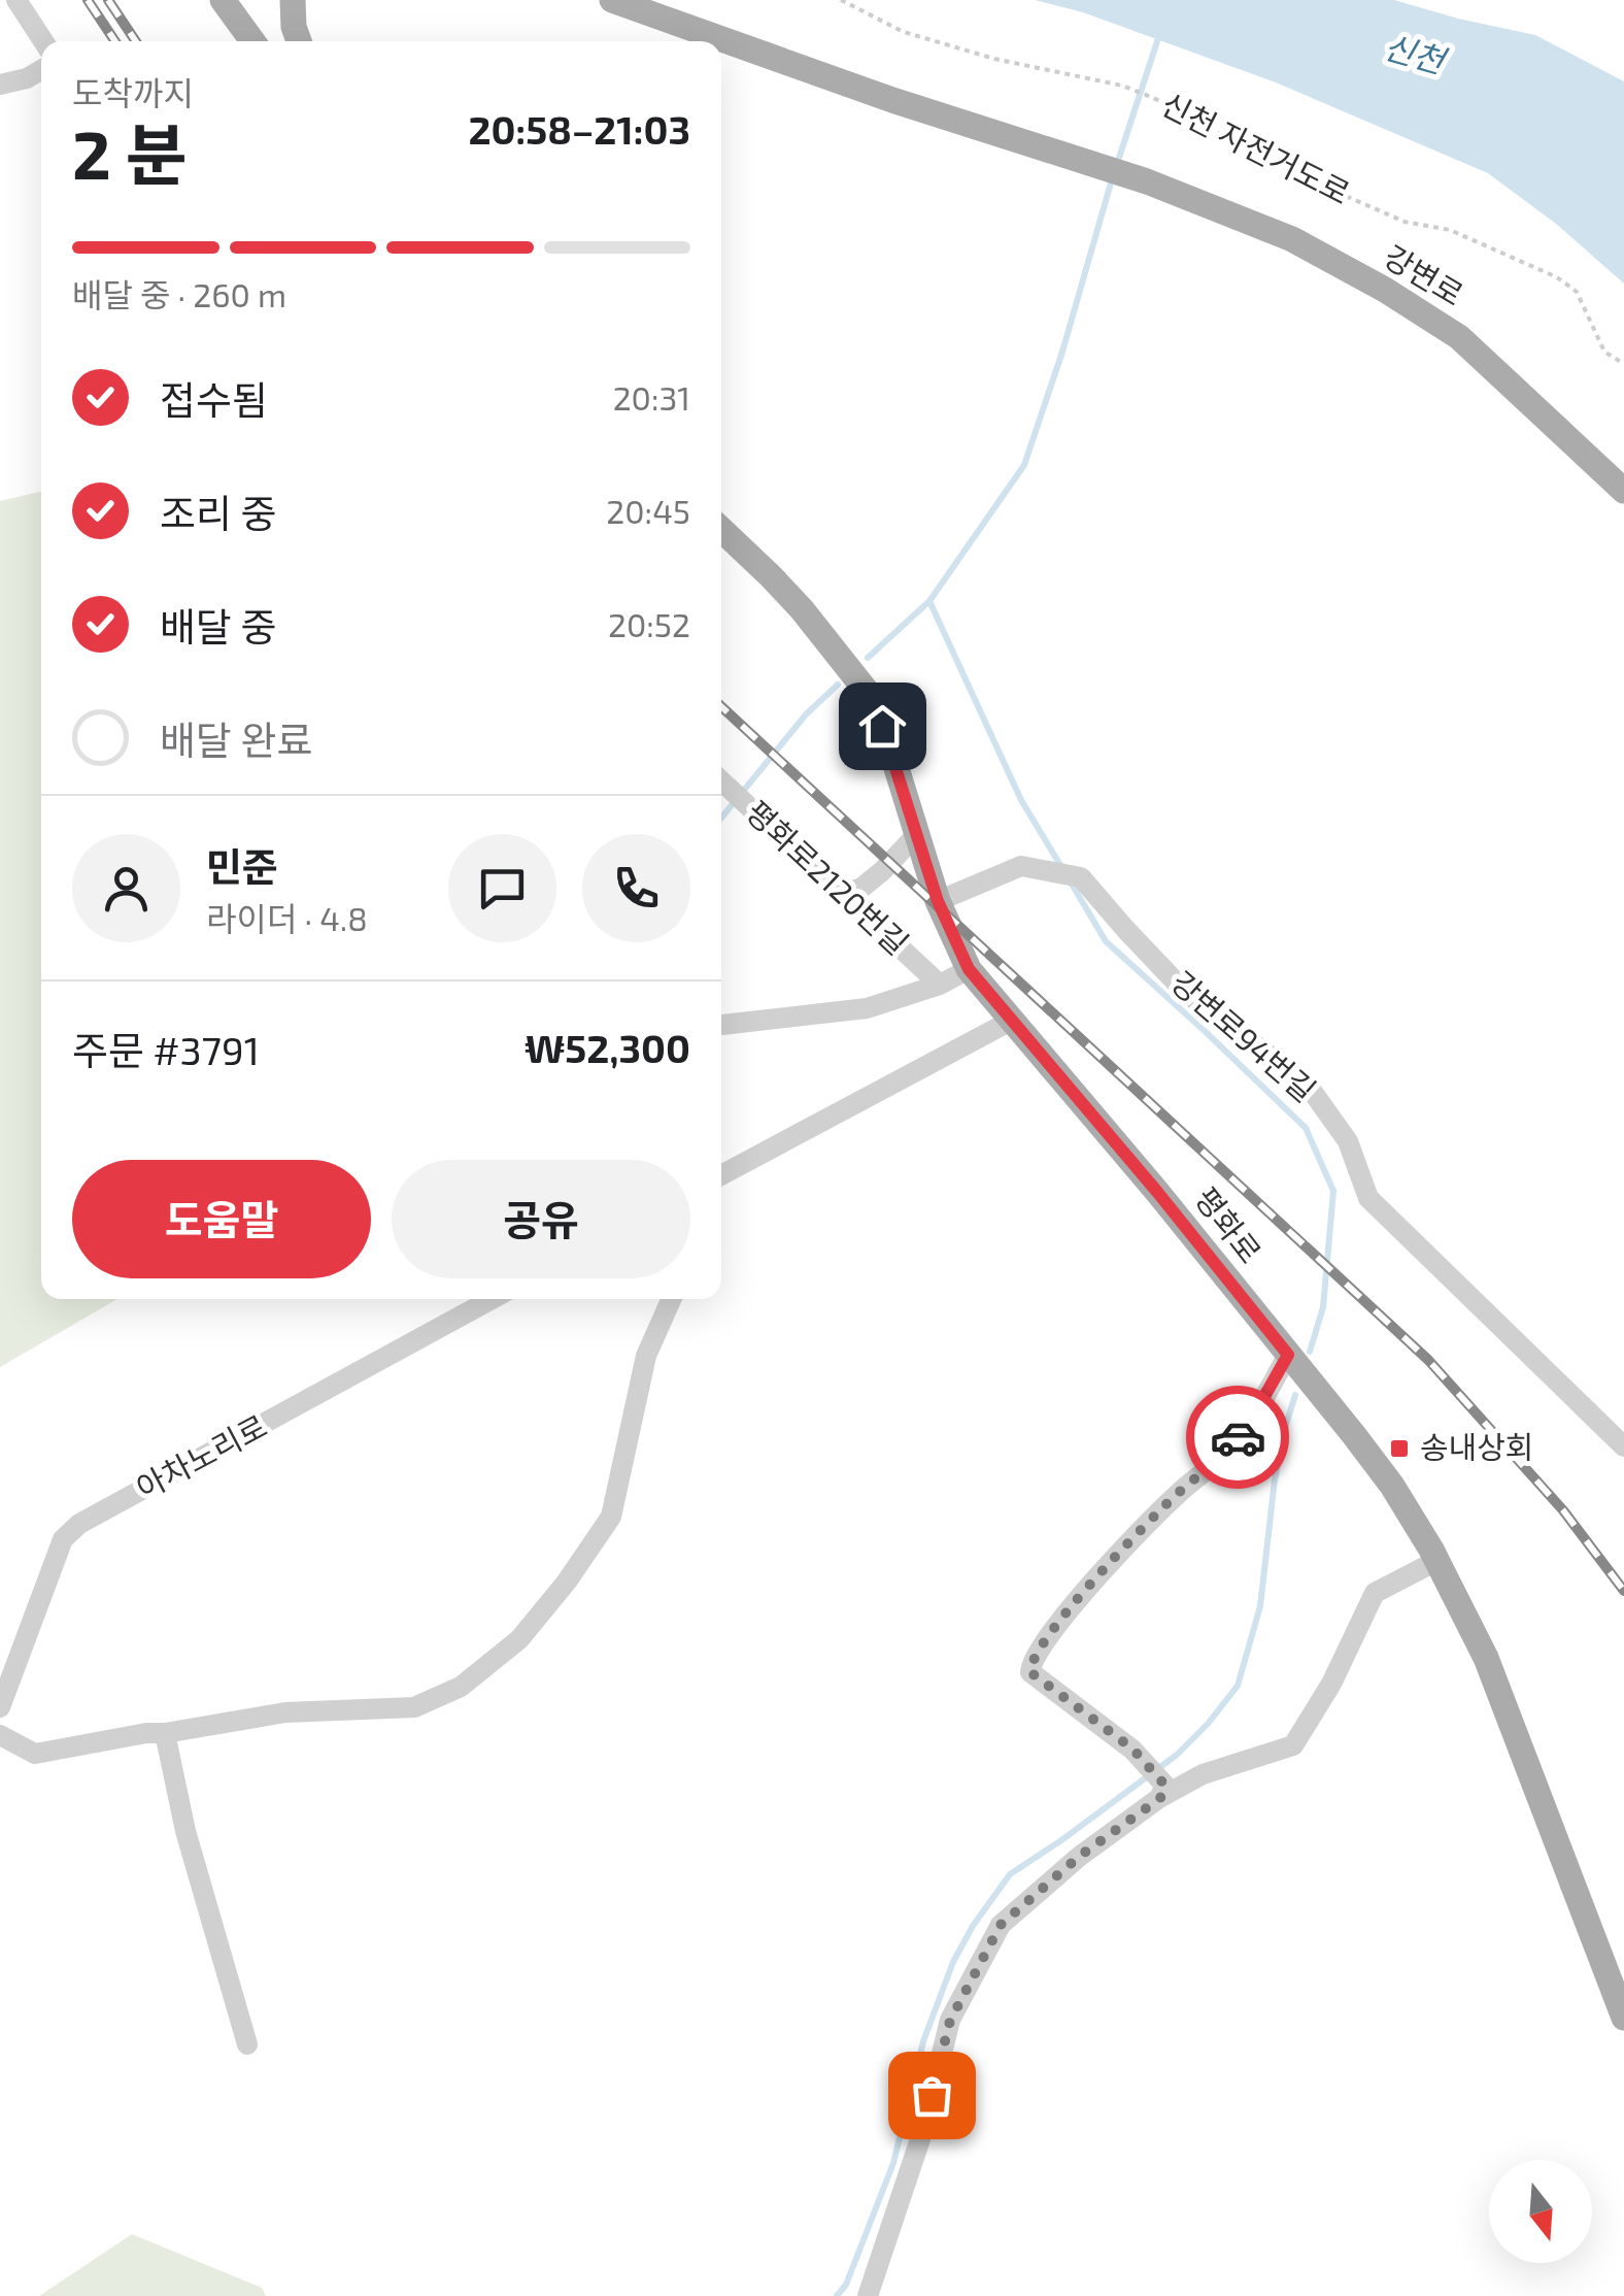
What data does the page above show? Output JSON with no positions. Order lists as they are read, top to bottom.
{
  "streets": {
    "main road": ["강변로", "평화로"],
    "street": ["평화로2120번길", "강변로94번길", "아차노리로"],
    "path": ["신천 자전거도로"]
  },
  "crossings": [
    ["강변로94번길", "평화로"]
  ],
  "water": ["신천"],
  "places": {
    "transit": ["송내상회"]
  },
  "north": "bottom",
  "page": {
    "heading": ["2 분", "도착까지", "20:58–21:03"],
    "panel": [
      "민준",
      "라이더 · 4.8",
      "주문 #3791",
      "₩52,300"
    ],
    "bar": "배달 중 · 260 m",
    "list": [
      ["접수됨", "20:31"],
      ["조리 중", "20:45"],
      ["배달 중", "20:52"],
      "배달 완료"
    ],
    "buttons": ["도움말", "공유"]
  }
}
